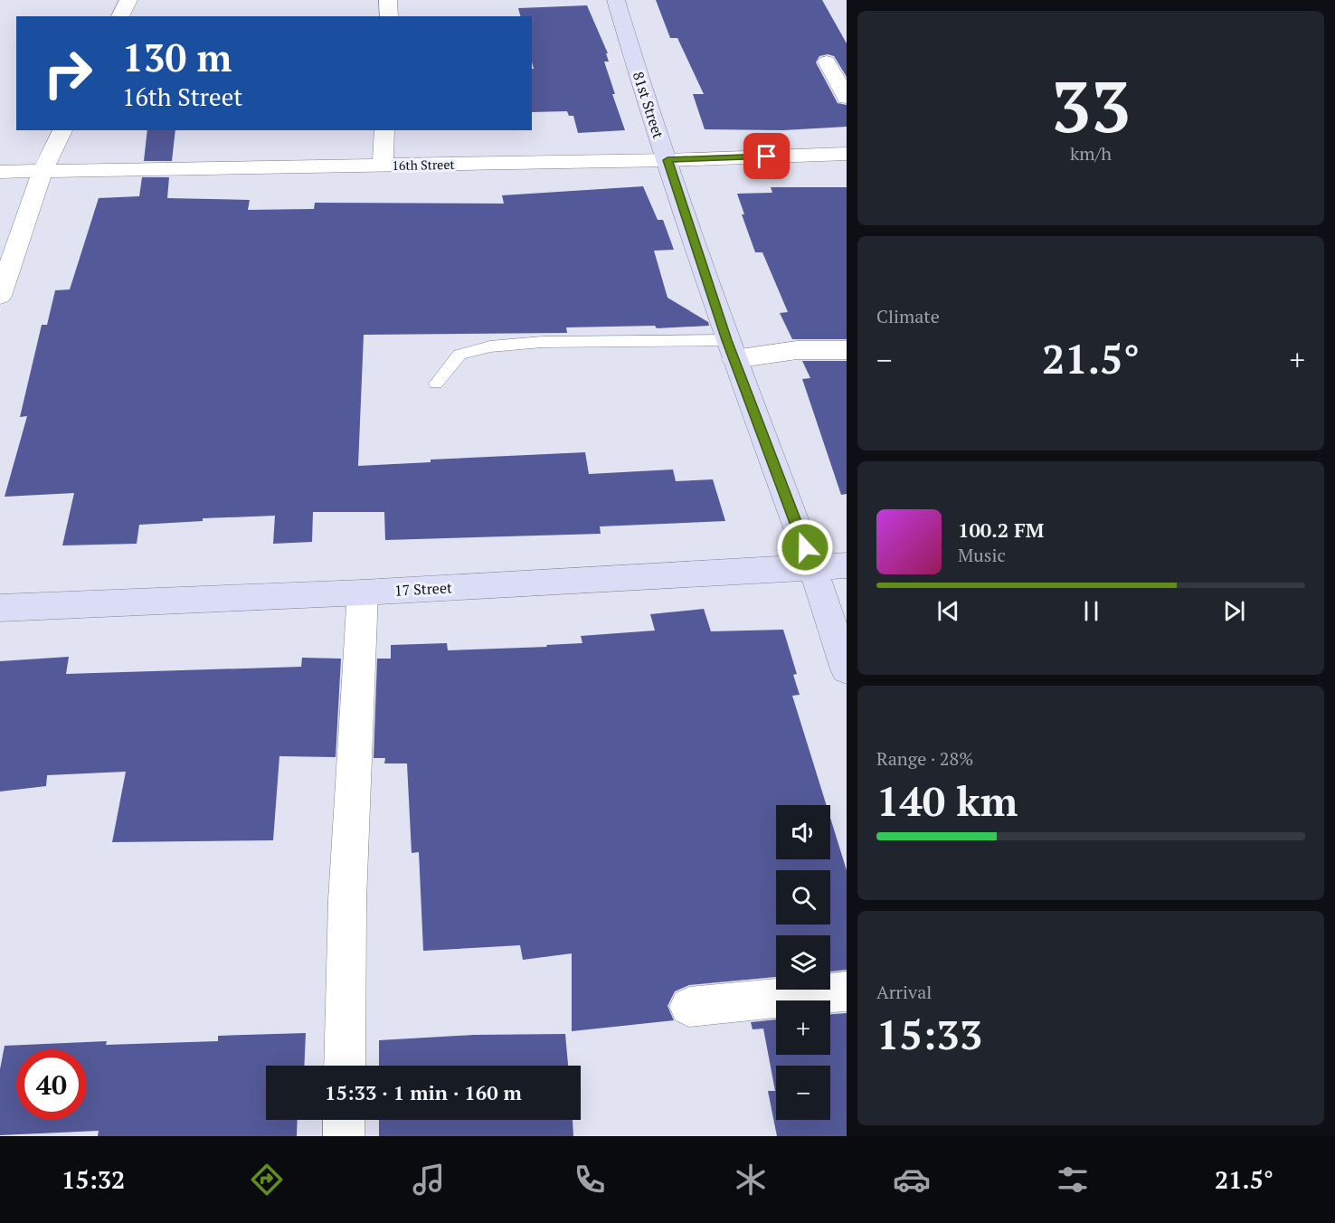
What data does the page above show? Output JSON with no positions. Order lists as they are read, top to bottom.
{
  "streets": {
    "street": ["81st Street", "16th Street", "17 Street"]
  },
  "crossings": [
    ["81st Street", "16th Street"],
    ["81st Street", "17 Street"]
  ],
  "page": {
    "tile": [
      ["33", "km/h"],
      "Climate",
      ["Range · 28%", "140 km"],
      ["Arrival", "15:33"]
    ],
    "turn": ["130 m", "16th Street"],
    "heat": ["−", "21.5°", "+"],
    "song": ["100.2 FM", "Music"],
    "map_buttons": ["+", "−"],
    "limit": "40",
    "trip": "15:33 · 1 min · 160 m",
    "tabs": ["15:32", "21.5°"]
  }
}
